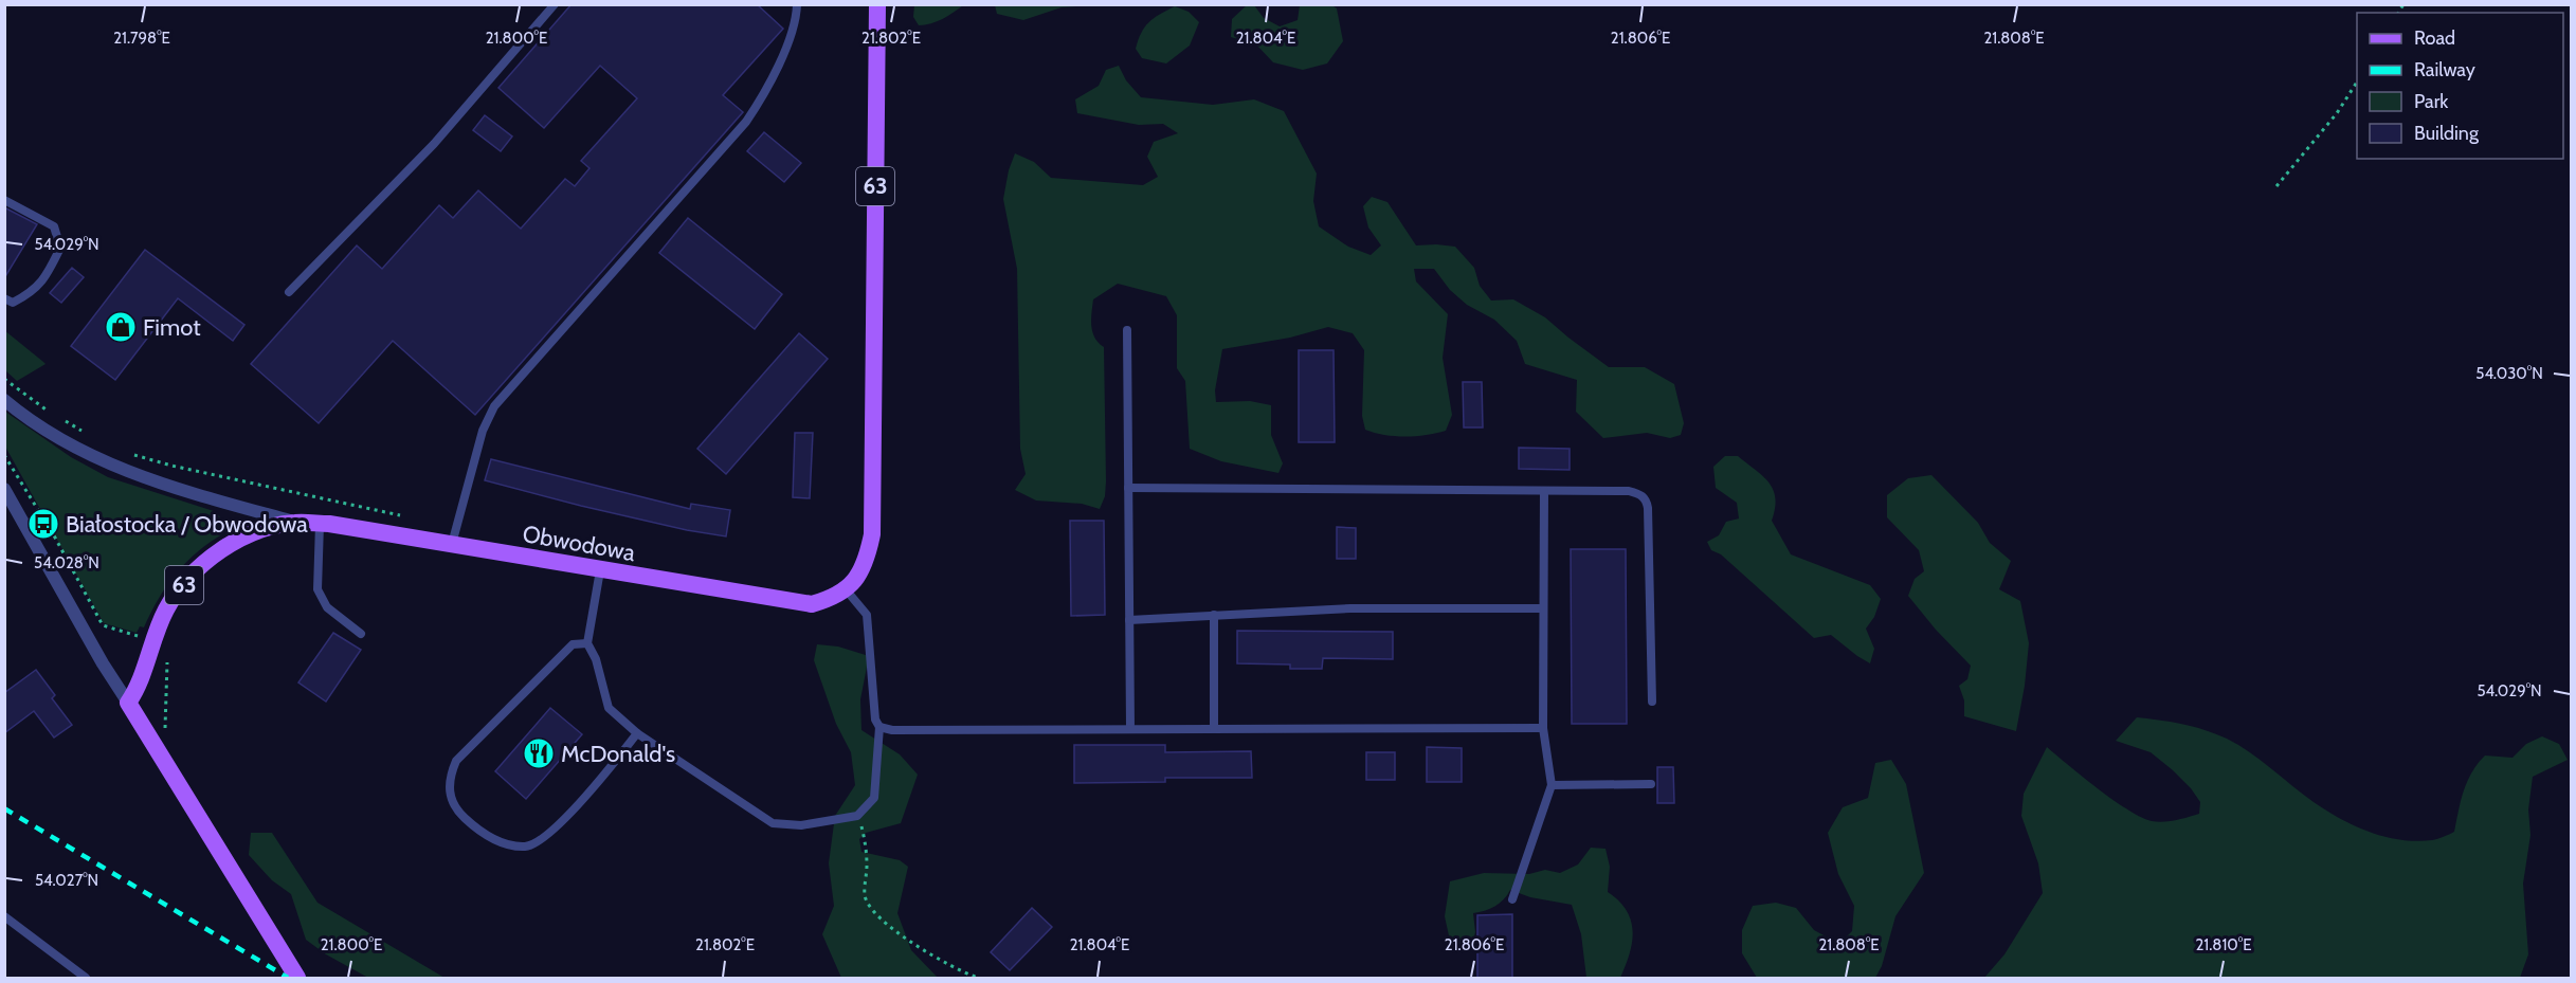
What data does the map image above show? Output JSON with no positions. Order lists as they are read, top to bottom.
{
  "streets": {
    "main road": ["63", "Obwodowa"]
  },
  "places": {
    "shop": ["Fimot"],
    "bus stop": ["Białostocka / Obwodowa"],
    "restaurant": ["McDonald's"]
  },
  "legend": [
    "Road",
    "Railway",
    "Park",
    "Building"
  ],
  "coordinates": [
    "21.808°E",
    "21.798°E",
    "21.800°E",
    "21.802°E",
    "21.804°E",
    "21.806°E",
    "54.029°N",
    "54.030°N",
    "54.028°N",
    "54.027°N",
    "21.810°E"
  ]
}
